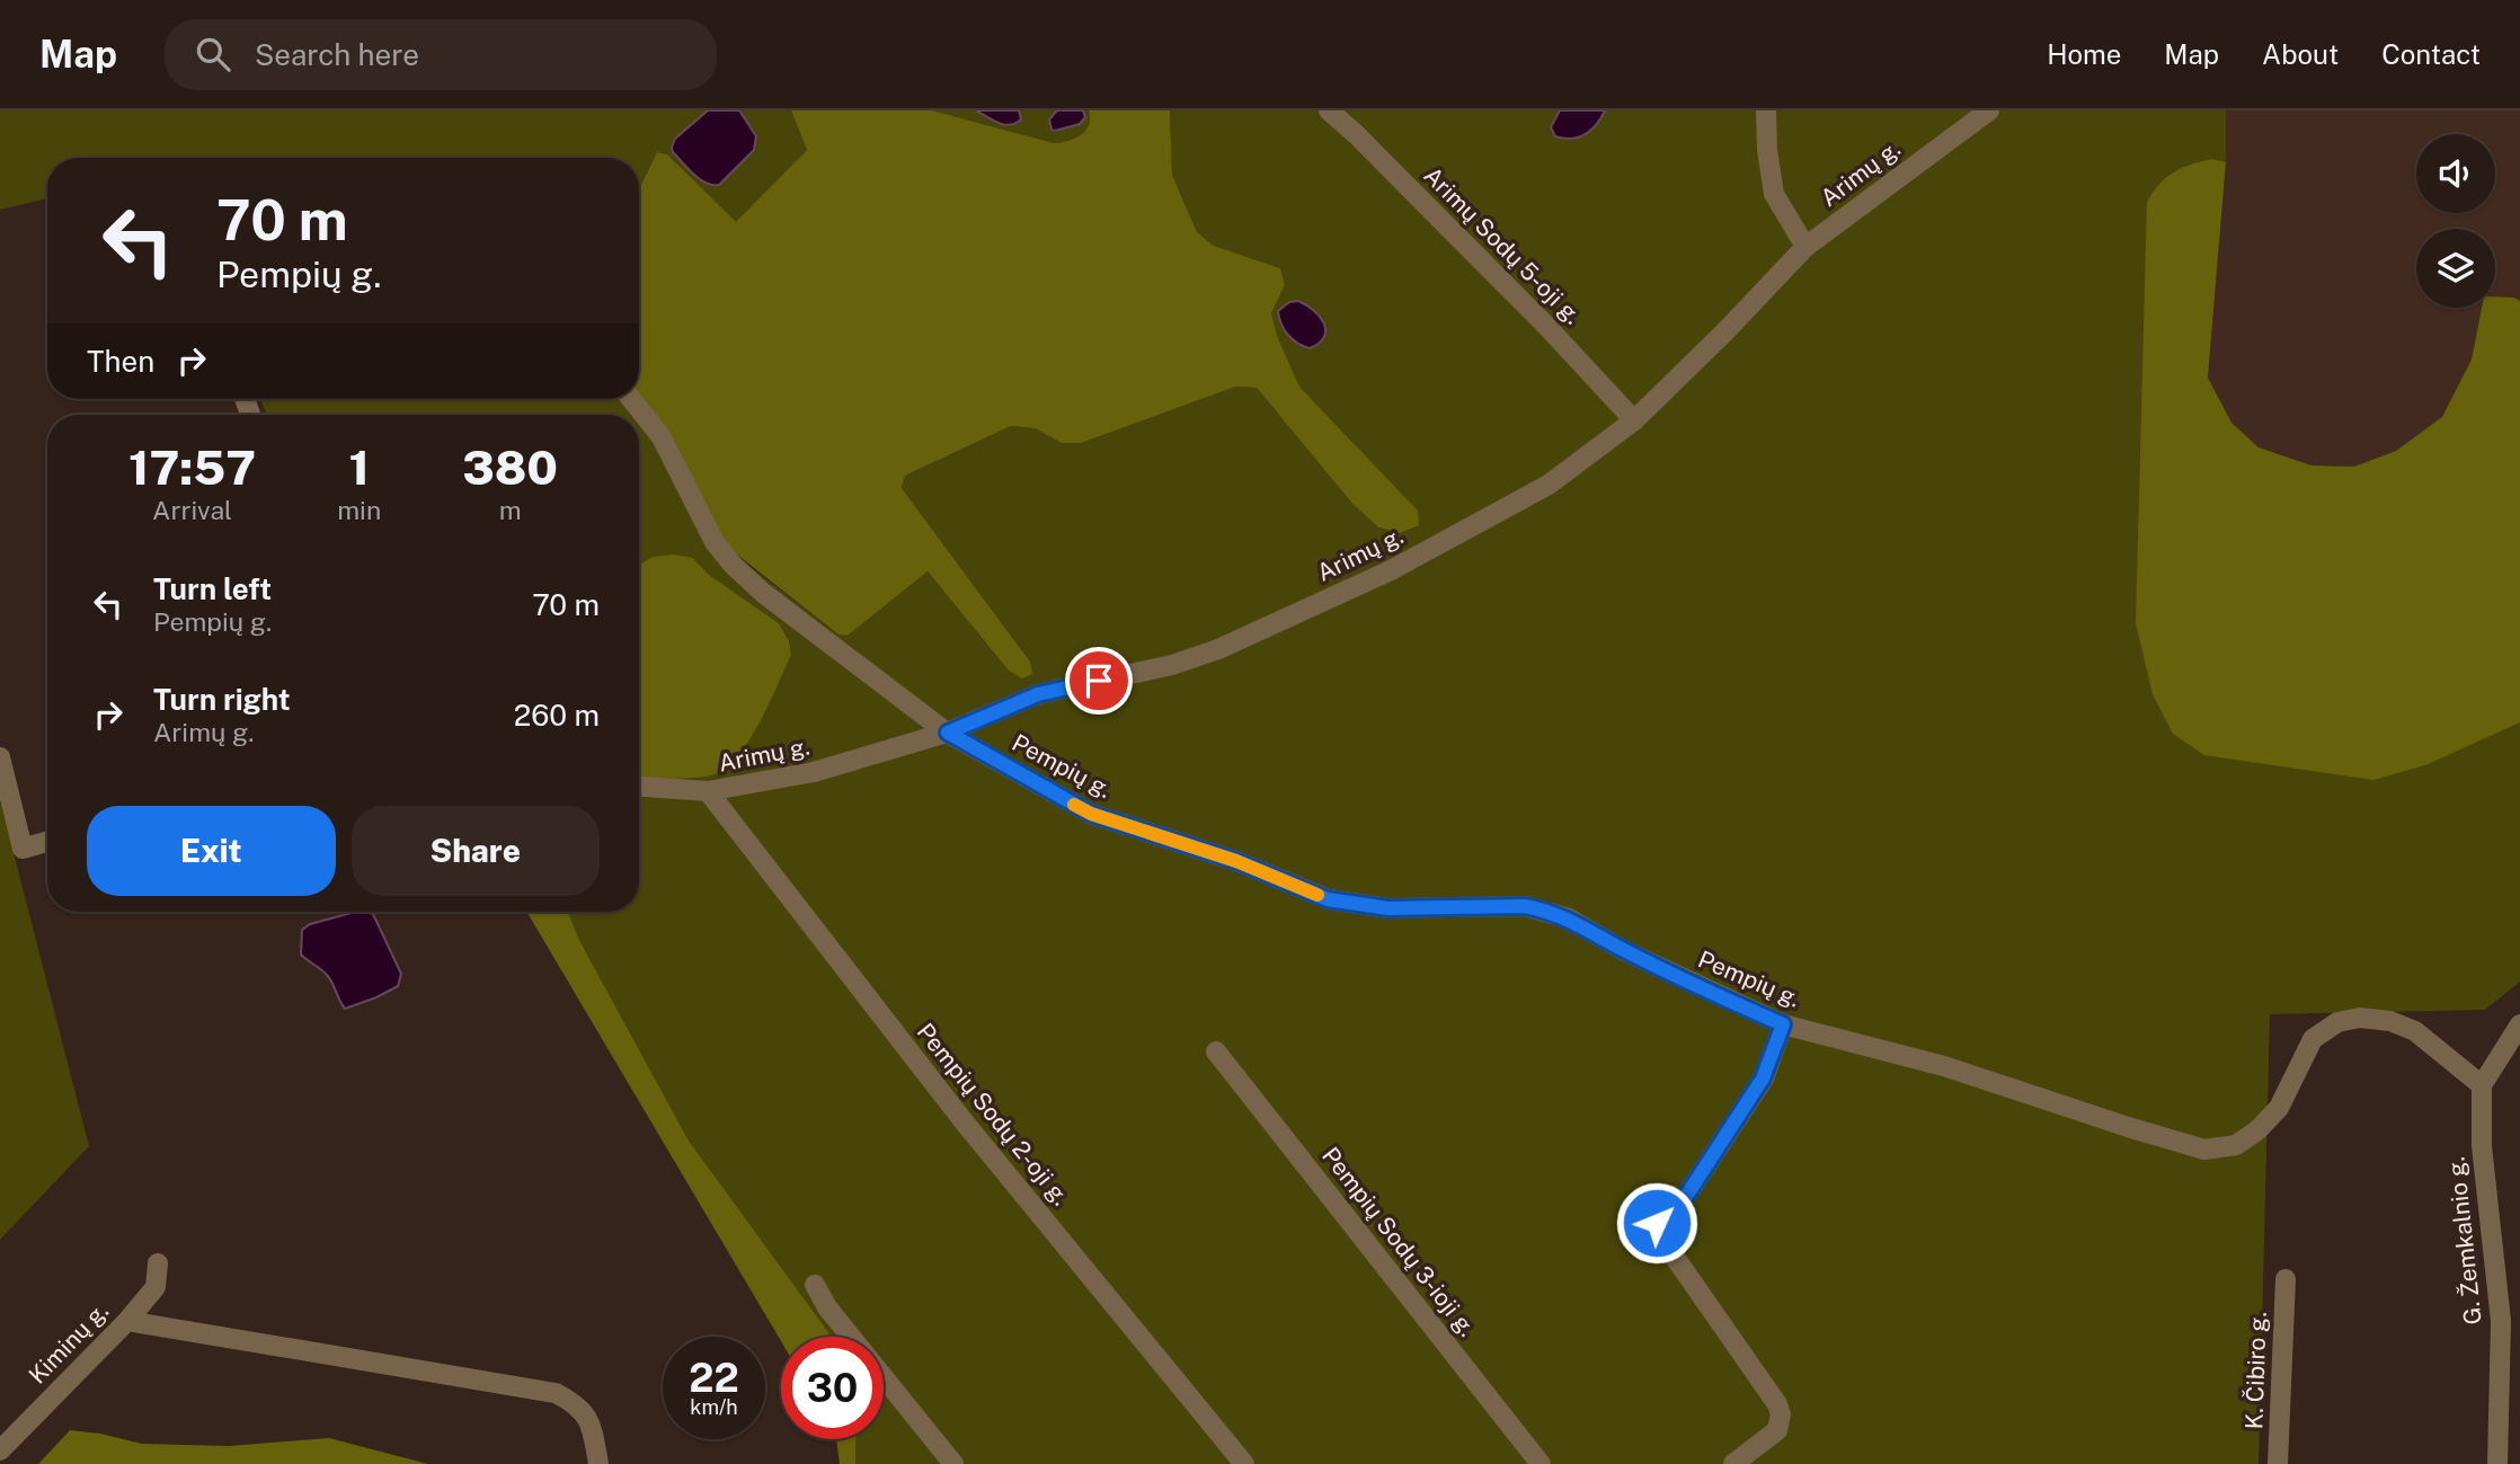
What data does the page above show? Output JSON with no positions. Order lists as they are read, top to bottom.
{
  "streets": {
    "street": [
      "Arimų g.",
      "Arimų Sodų 5-oji g.",
      "Pempių g.",
      "Pempių Sodų 2-oji g.",
      "G. Žemkalnio g.",
      "Pempių Sodų 3-ioji g.",
      "Kiminų g.",
      "K. Čibiro g."
    ]
  },
  "crossings": [
    ["Arimų g.", "Arimų Sodų 5-oji g."],
    ["Arimų g.", "Pempių g."],
    ["Arimų g.", "Pempių Sodų 2-oji g."],
    ["Pempių g.", "G. Žemkalnio g."]
  ],
  "page": {
    "header": "Map",
    "search": "Search here",
    "nav": [
      "Home",
      "Map",
      "About",
      "Contact"
    ],
    "turn": ["70 m", "Pempių g."],
    "then": "Then",
    "eta": [
      "17:57",
      "Arrival",
      "1",
      "min",
      "380",
      "m"
    ],
    "list": [
      {
        "name": "Turn left",
        "note": "Pempių g.",
        "value": "70 m"
      },
      {
        "name": "Turn right",
        "note": "Arimų g.",
        "value": "260 m"
      }
    ],
    "buttons": ["Exit", "Share"],
    "speed": "22 km/h",
    "limit": "30"
  }
}
